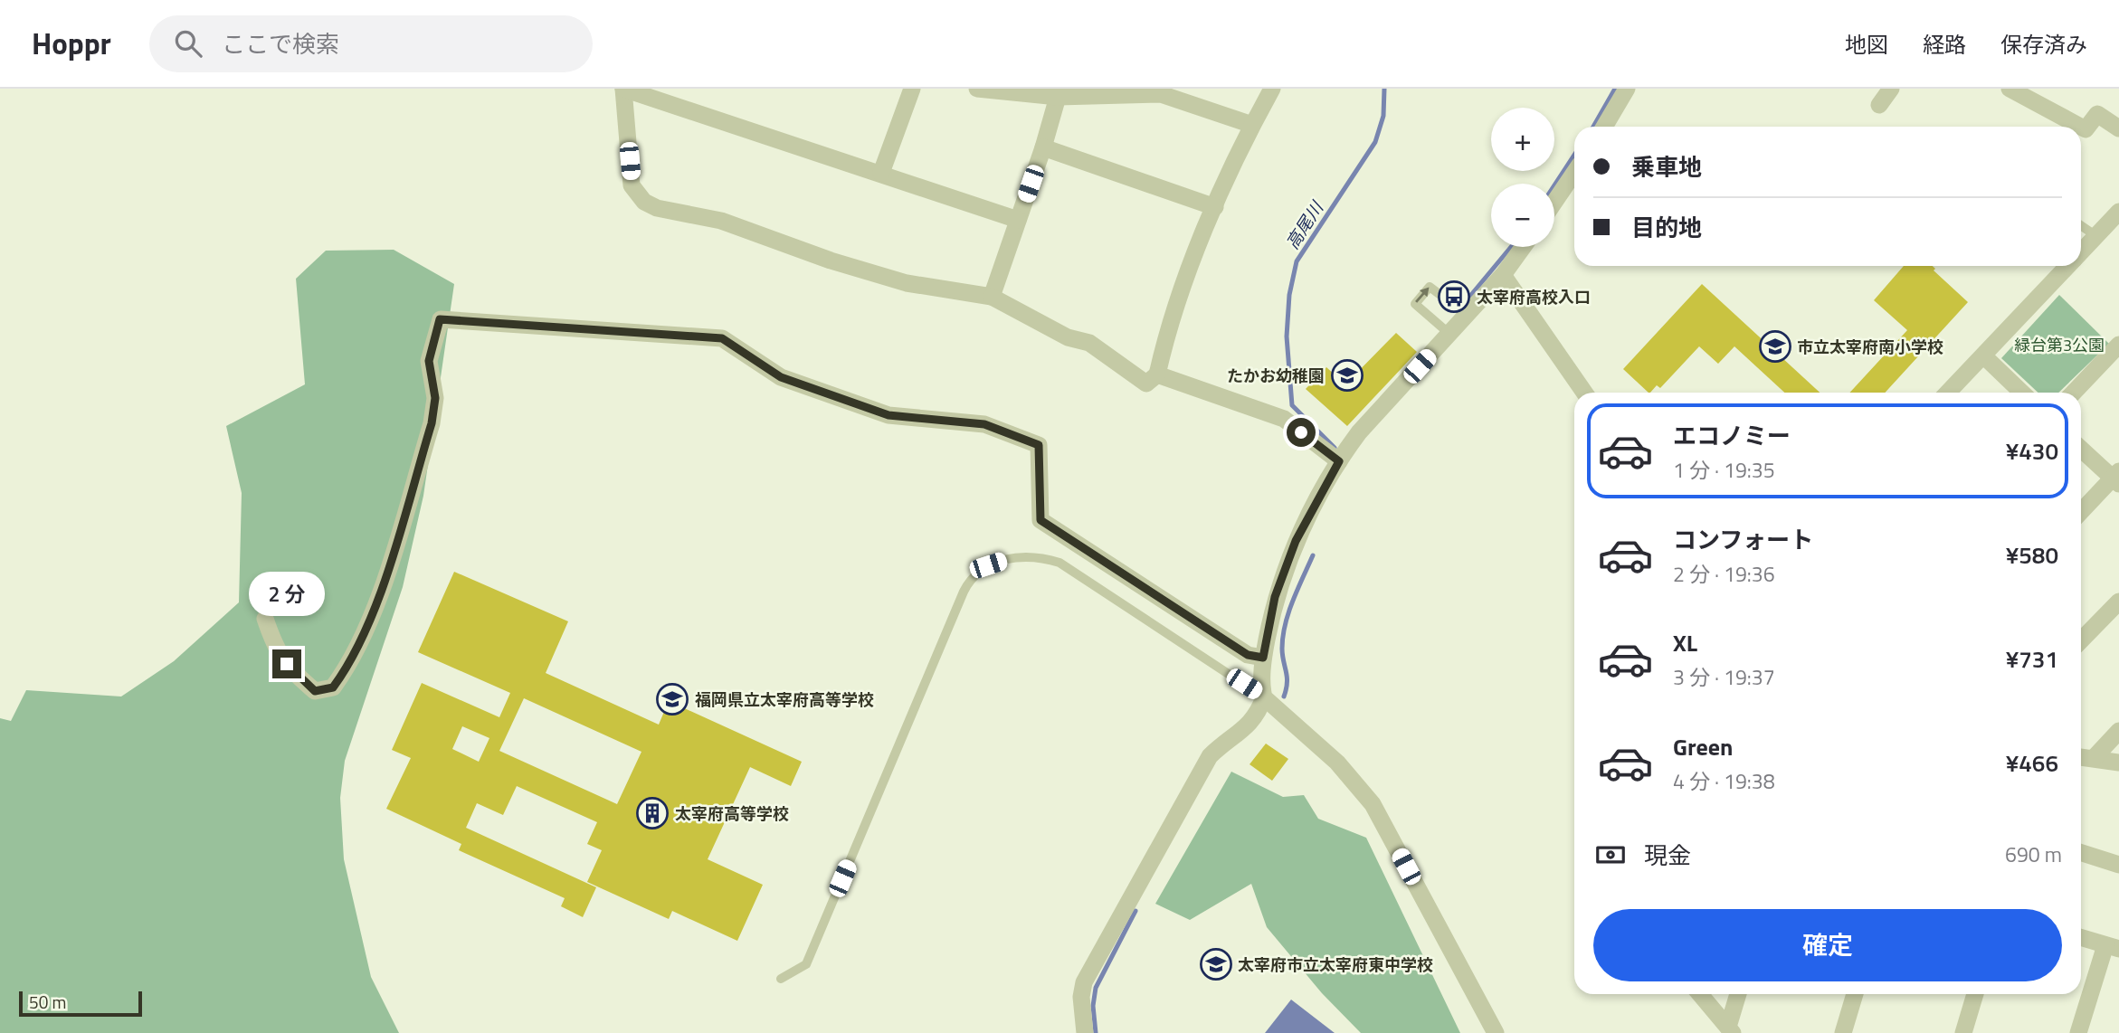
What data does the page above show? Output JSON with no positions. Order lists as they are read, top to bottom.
{
  "water": ["高尾川"],
  "parks": ["緑台第3公園"],
  "places": {
    "bus stop": ["太宰府高校入口"],
    "school or university": [
      "市立太宰府南小学校",
      "たかお幼稚園",
      "福岡県立太宰府高等学校",
      "太宰府市立太宰府東中学校"
    ],
    "building": ["太宰府高等学校"]
  },
  "scale_bar": "50 m",
  "page": {
    "header": "Hoppr",
    "search": "ここで検索",
    "nav": ["地図", "経路", "保存済み"],
    "map_buttons": ["+", "−"],
    "banner": ["乗車地", "目的地"],
    "list": [
      {
        "name": "エコノミー",
        "note": "1 分 · 19:35",
        "value": "¥430"
      },
      {
        "name": "コンフォート",
        "note": "2 分 · 19:36",
        "value": "¥580"
      },
      {
        "name": "XL",
        "note": "3 分 · 19:37",
        "value": "¥731"
      },
      {
        "name": "Green",
        "note": "4 分 · 19:38",
        "value": "¥466"
      }
    ],
    "bubble": "2 分",
    "pay": ["現金", "690 m"],
    "buttons": "確定",
    "scale": "50 m"
  }
}
